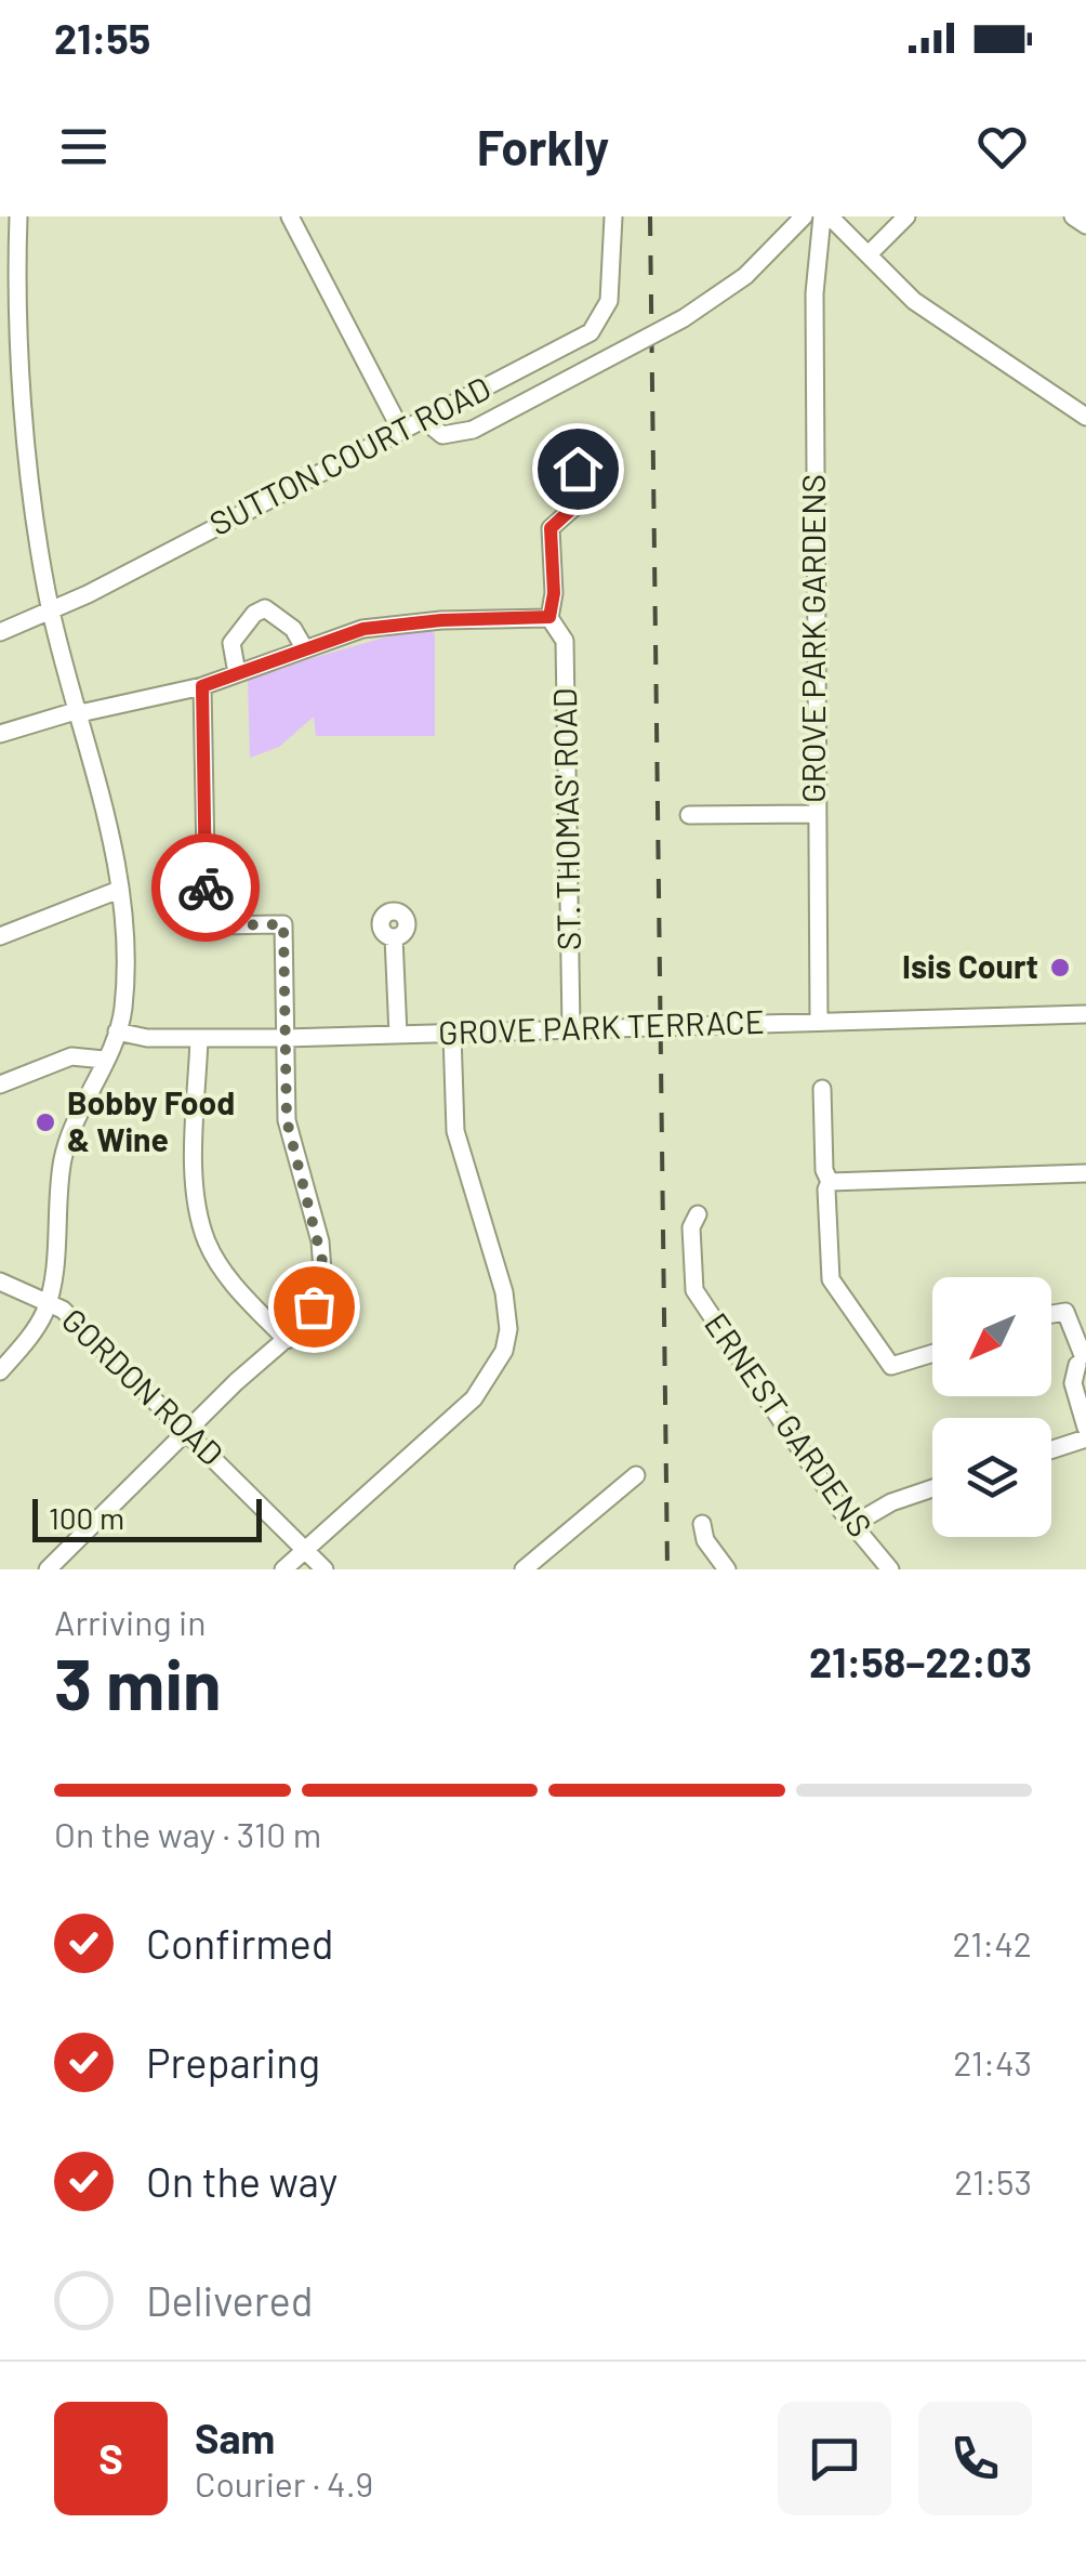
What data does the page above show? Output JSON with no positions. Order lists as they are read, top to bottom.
{
  "streets": {
    "street": [
      "SUTTON COURT ROAD",
      "GROVE PARK GARDENS",
      "ST. THOMAS' ROAD",
      "GROVE PARK TERRACE",
      "GORDON ROAD",
      "ERNEST GARDENS"
    ]
  },
  "crossings": [
    ["GROVE PARK GARDENS", "GROVE PARK TERRACE"],
    ["ST. THOMAS' ROAD", "GROVE PARK TERRACE"]
  ],
  "places": ["Isis Court", "Bobby Food & Wine"],
  "scale_bar": "100 m",
  "north": "bottom left",
  "page": {
    "status": "21:55",
    "header": "Forkly",
    "scale": "100 m",
    "heading": ["3 min", "Arriving in", "21:58–22:03"],
    "panel": ["Sam", "Courier · 4.9"],
    "bar": "On the way · 310 m",
    "list": [
      ["Confirmed", "21:42"],
      ["Preparing", "21:43"],
      ["On the way", "21:53"],
      "Delivered"
    ],
    "round": "S"
  }
}
